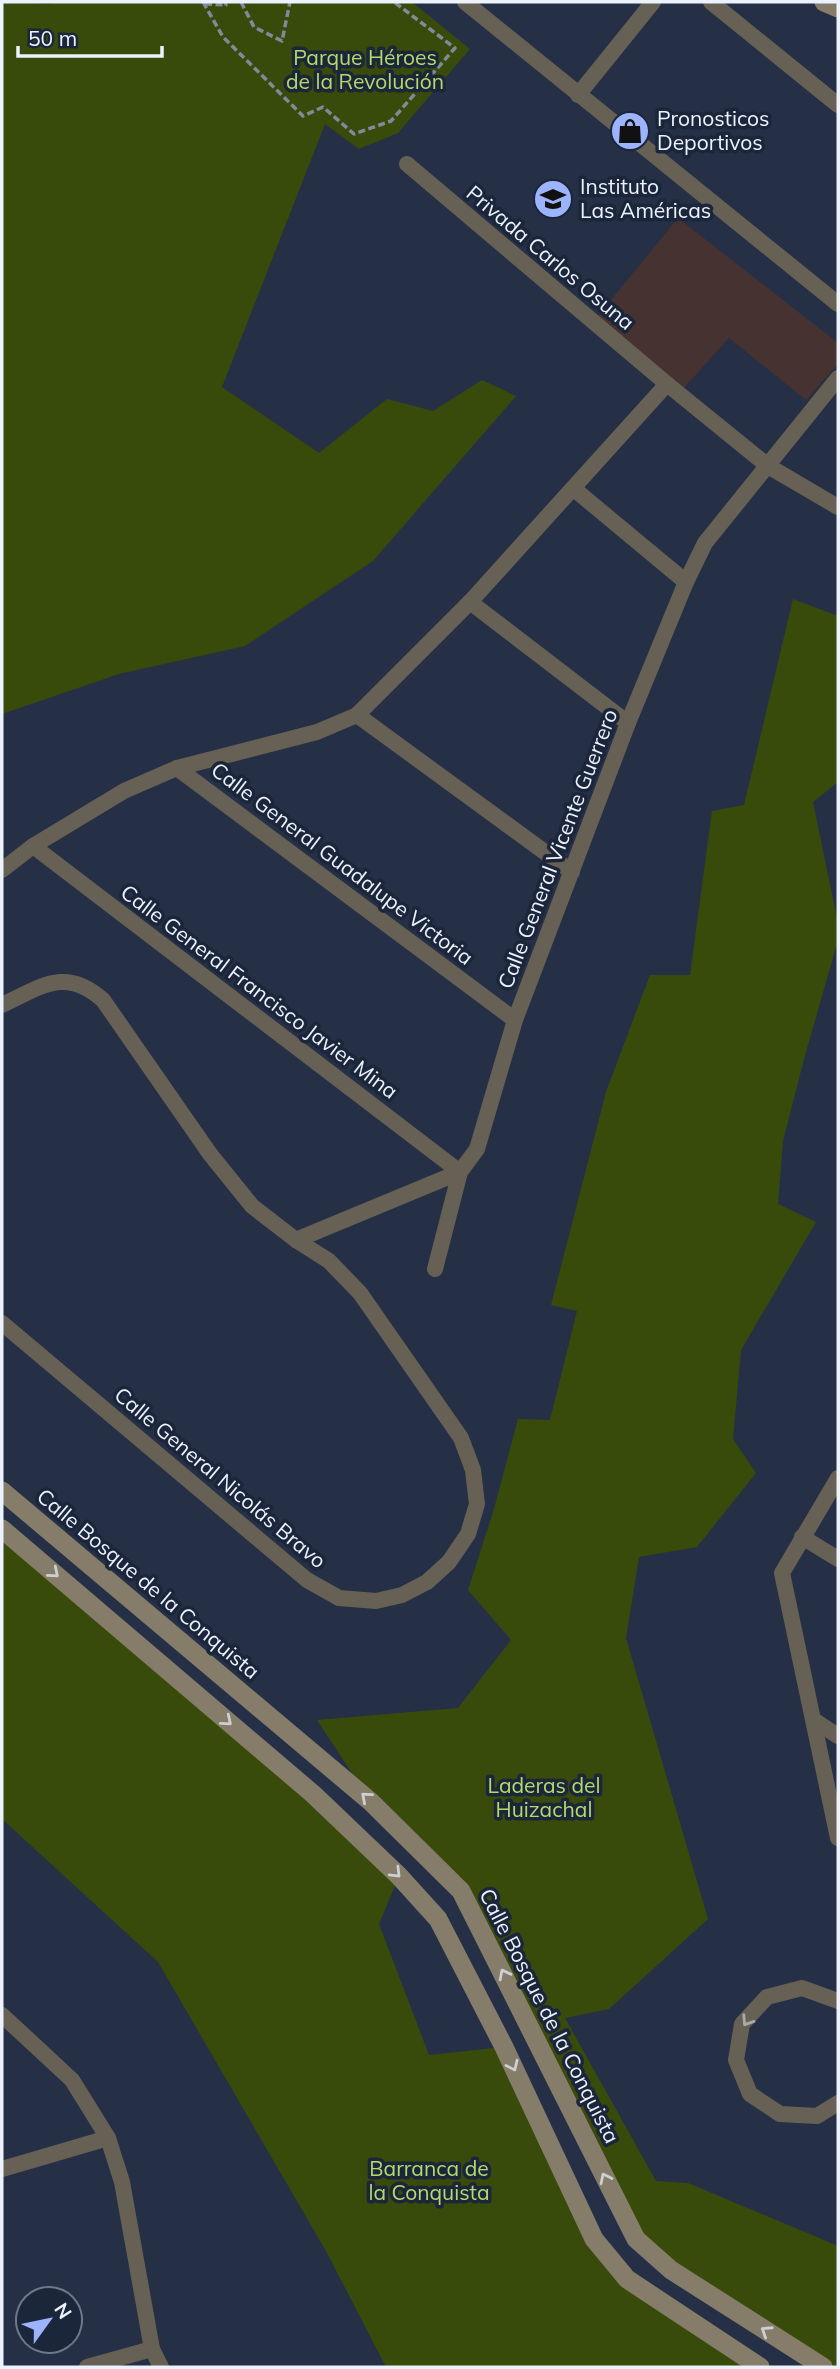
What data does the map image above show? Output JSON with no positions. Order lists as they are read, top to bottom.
{
  "streets": {
    "main road": ["Calle Bosque de la Conquista"],
    "street": [
      "Privada Carlos Osuna",
      "Calle General Vicente Guerrero",
      "Calle General Guadalupe Victoria",
      "Calle General Francisco Javier Mina",
      "Calle General Nicolás Bravo"
    ]
  },
  "crossings": [
    ["Privada Carlos Osuna", "Calle General Vicente Guerrero"],
    ["Calle General Vicente Guerrero", "Calle General Guadalupe Victoria"],
    ["Calle General Vicente Guerrero", "Calle General Francisco Javier Mina"]
  ],
  "parks": ["Parque Héroes de la Revolución", "Laderas del Huizachal", "Barranca de la Conquista"],
  "places": {
    "shop": ["Pronosticos Deportivos"],
    "school or university": ["Instituto Las Américas"]
  },
  "scale_bar": "50 m",
  "north": "top right"
}
